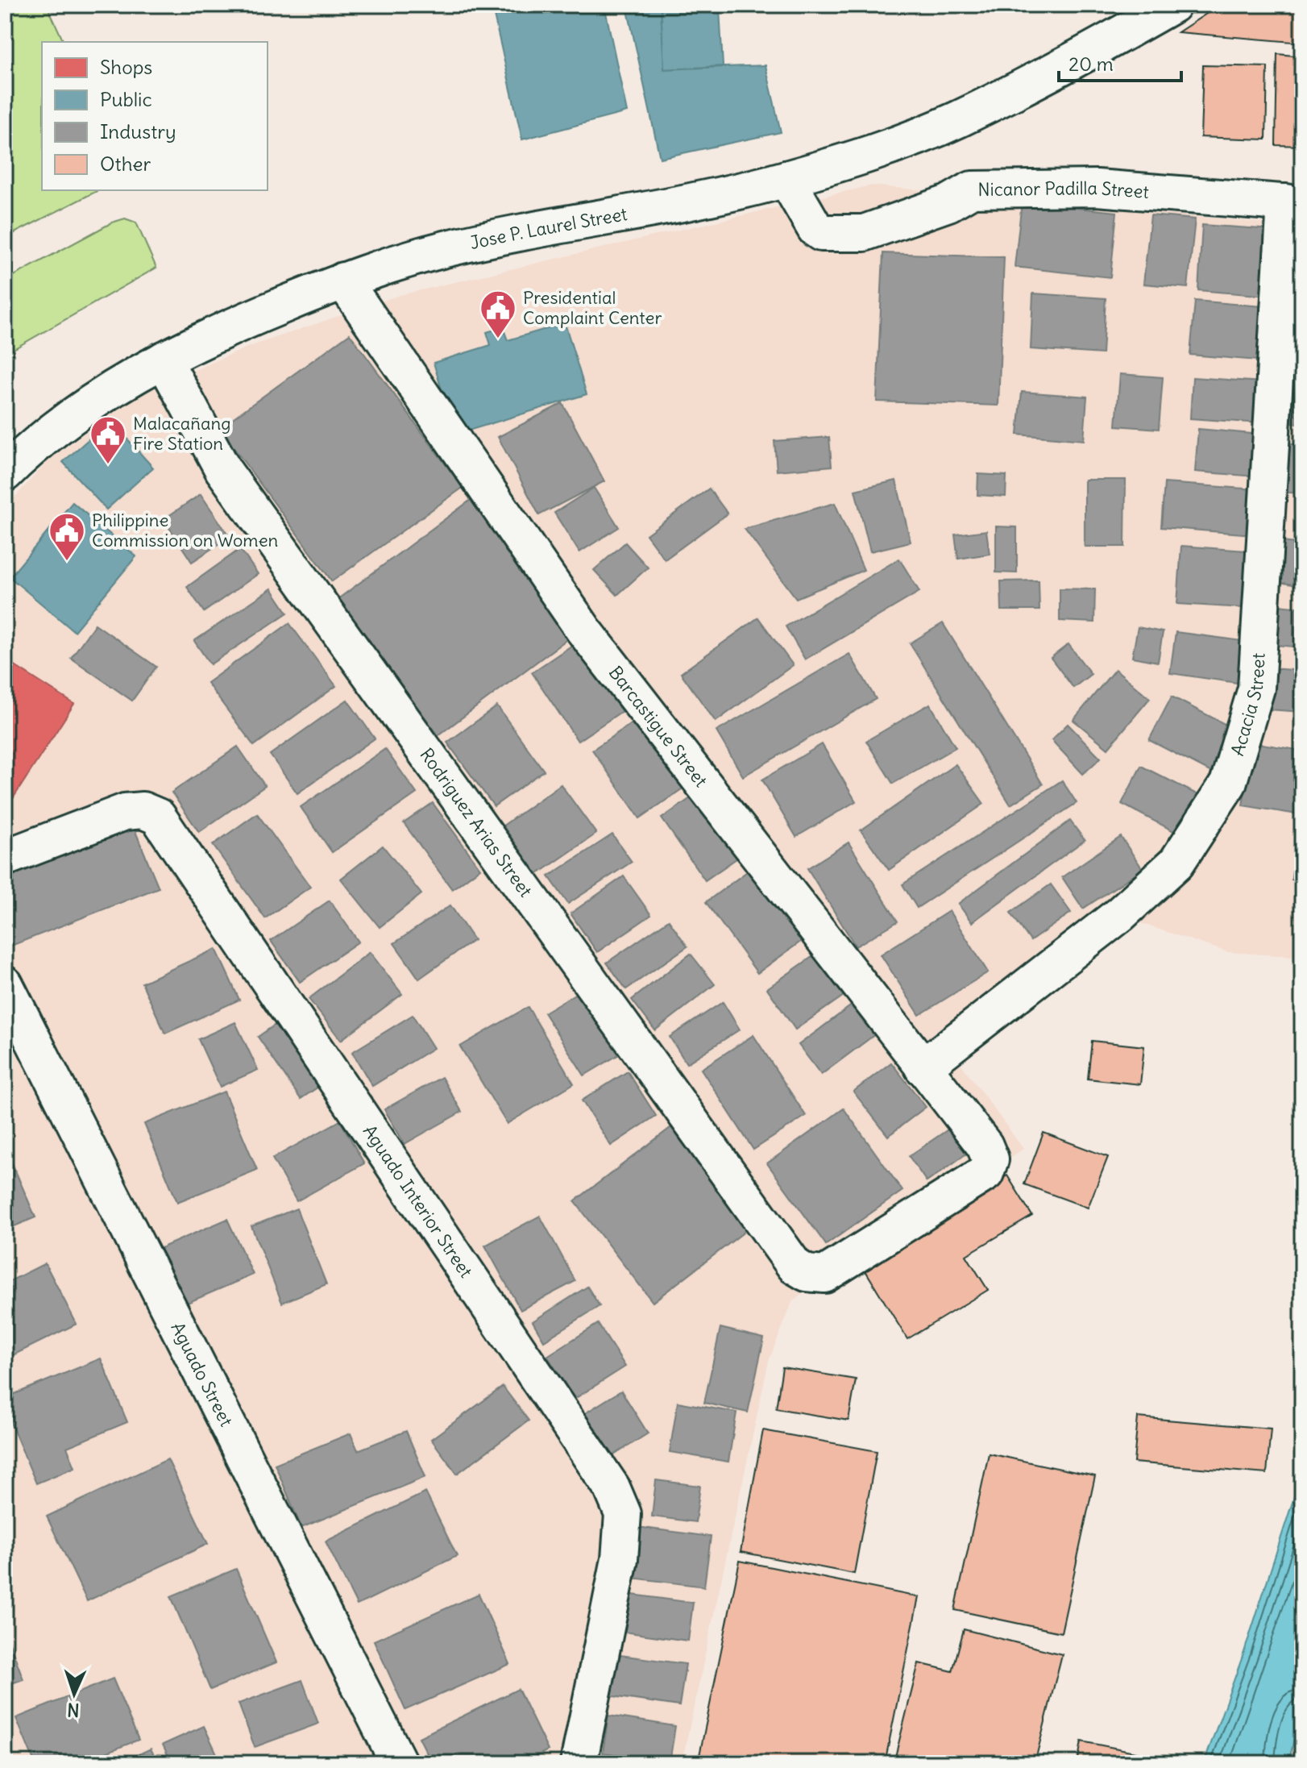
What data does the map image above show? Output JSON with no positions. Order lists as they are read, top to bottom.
{
  "streets": {
    "street": [
      "Nicanor Padilla Street",
      "Jose P. Laurel Street",
      "Acacia Street",
      "Barcastigue Street",
      "Rodriguez Arias Street",
      "Aguado Interior Street",
      "Aguado Street"
    ]
  },
  "crossings": [
    ["Nicanor Padilla Street", "Jose P. Laurel Street"],
    ["Nicanor Padilla Street", "Acacia Street"],
    ["Jose P. Laurel Street", "Barcastigue Street"],
    ["Jose P. Laurel Street", "Rodriguez Arias Street"],
    ["Acacia Street", "Barcastigue Street"],
    ["Barcastigue Street", "Rodriguez Arias Street"]
  ],
  "places": {
    "public building": ["Presidential Complaint Center", "Malacañang Fire Station", "Philippine Commission on Women"]
  },
  "legend": [
    "Shops",
    "Public",
    "Industry",
    "Other"
  ],
  "scale_bar": "20 m",
  "north": "bottom"
}
